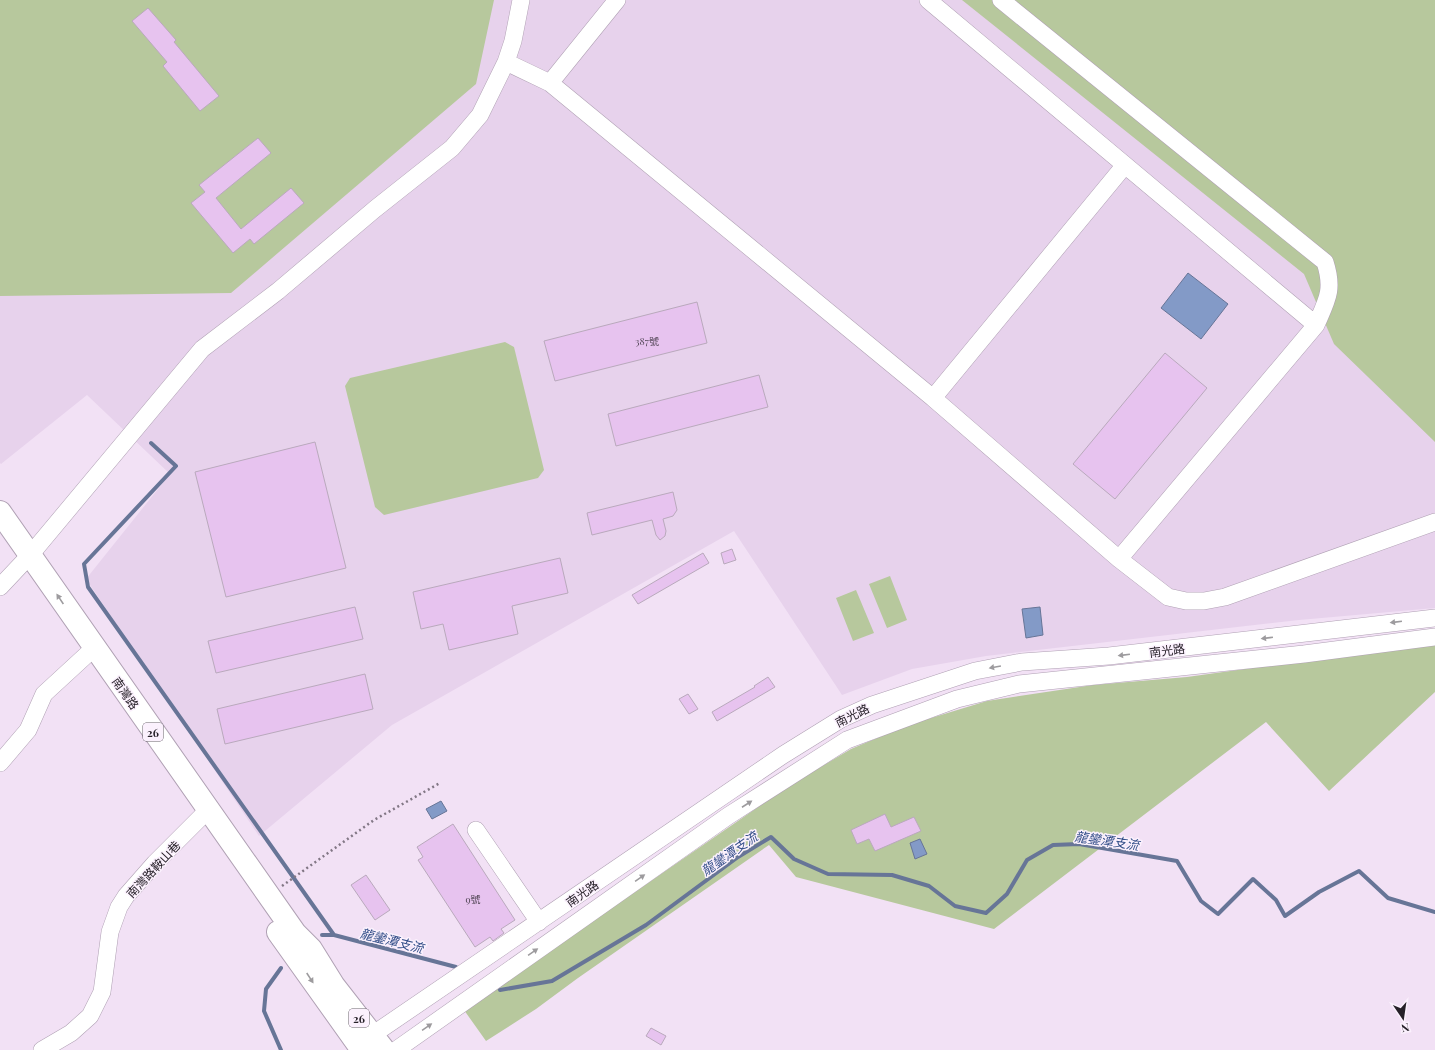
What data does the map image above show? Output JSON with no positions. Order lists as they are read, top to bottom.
{
  "streets": {
    "main road": ["南灣路", "26"],
    "street": ["南光路", "南灣路鞍山巷"]
  },
  "crossings": [
    ["南光路", "26"],
    ["南灣路", "26"],
    ["南灣路", "南灣路鞍山巷"]
  ],
  "water": ["龍鑾潭支流"],
  "house_numbers": ["387號", "9號"],
  "north": "bottom"
}
